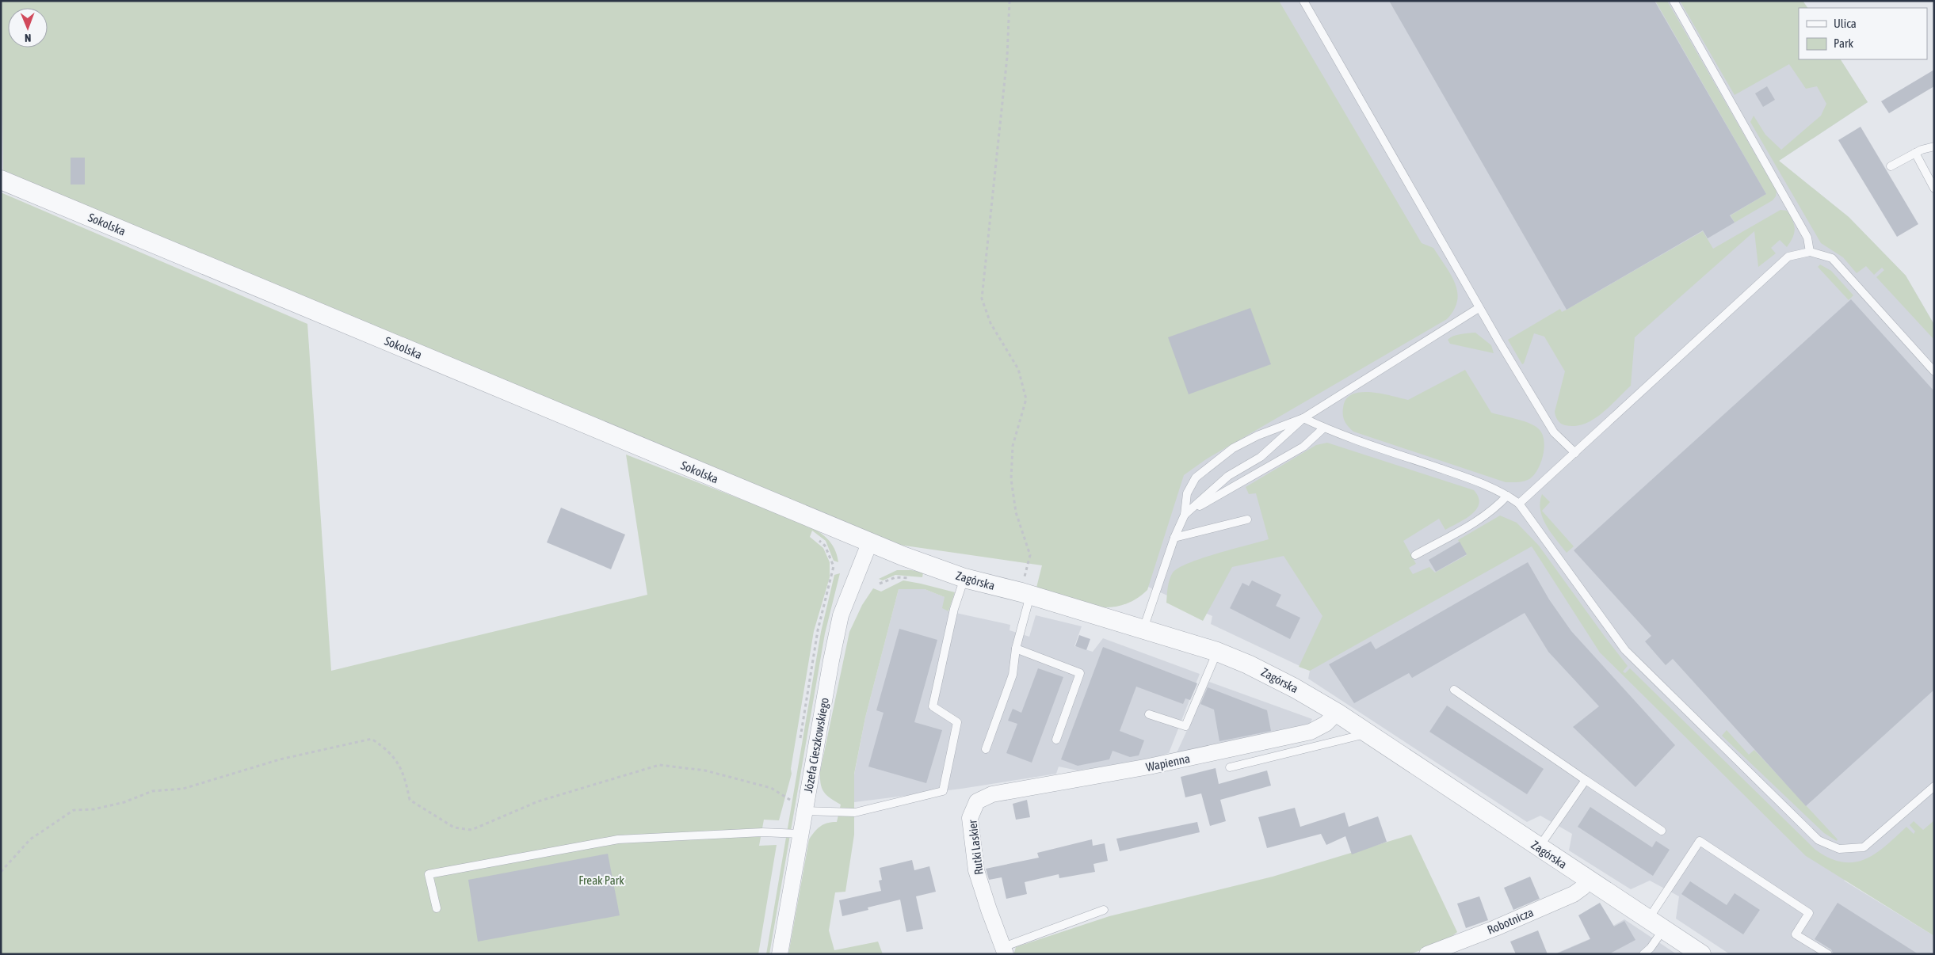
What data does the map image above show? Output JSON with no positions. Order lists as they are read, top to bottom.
{
  "streets": {
    "street": [
      "Sokolska",
      "Zagórska",
      "Józefa Cieszkowskiego",
      "Wapienna",
      "Rutki Laskier",
      "Robotnicza"
    ]
  },
  "crossings": [
    ["Sokolska", "Zagórska"],
    ["Zagórska", "Józefa Cieszkowskiego"],
    ["Zagórska", "Wapienna"],
    ["Zagórska", "Robotnicza"],
    ["Wapienna", "Rutki Laskier"]
  ],
  "parks": ["Freak Park"],
  "legend": ["Ulica", "Park"],
  "north": "bottom"
}
